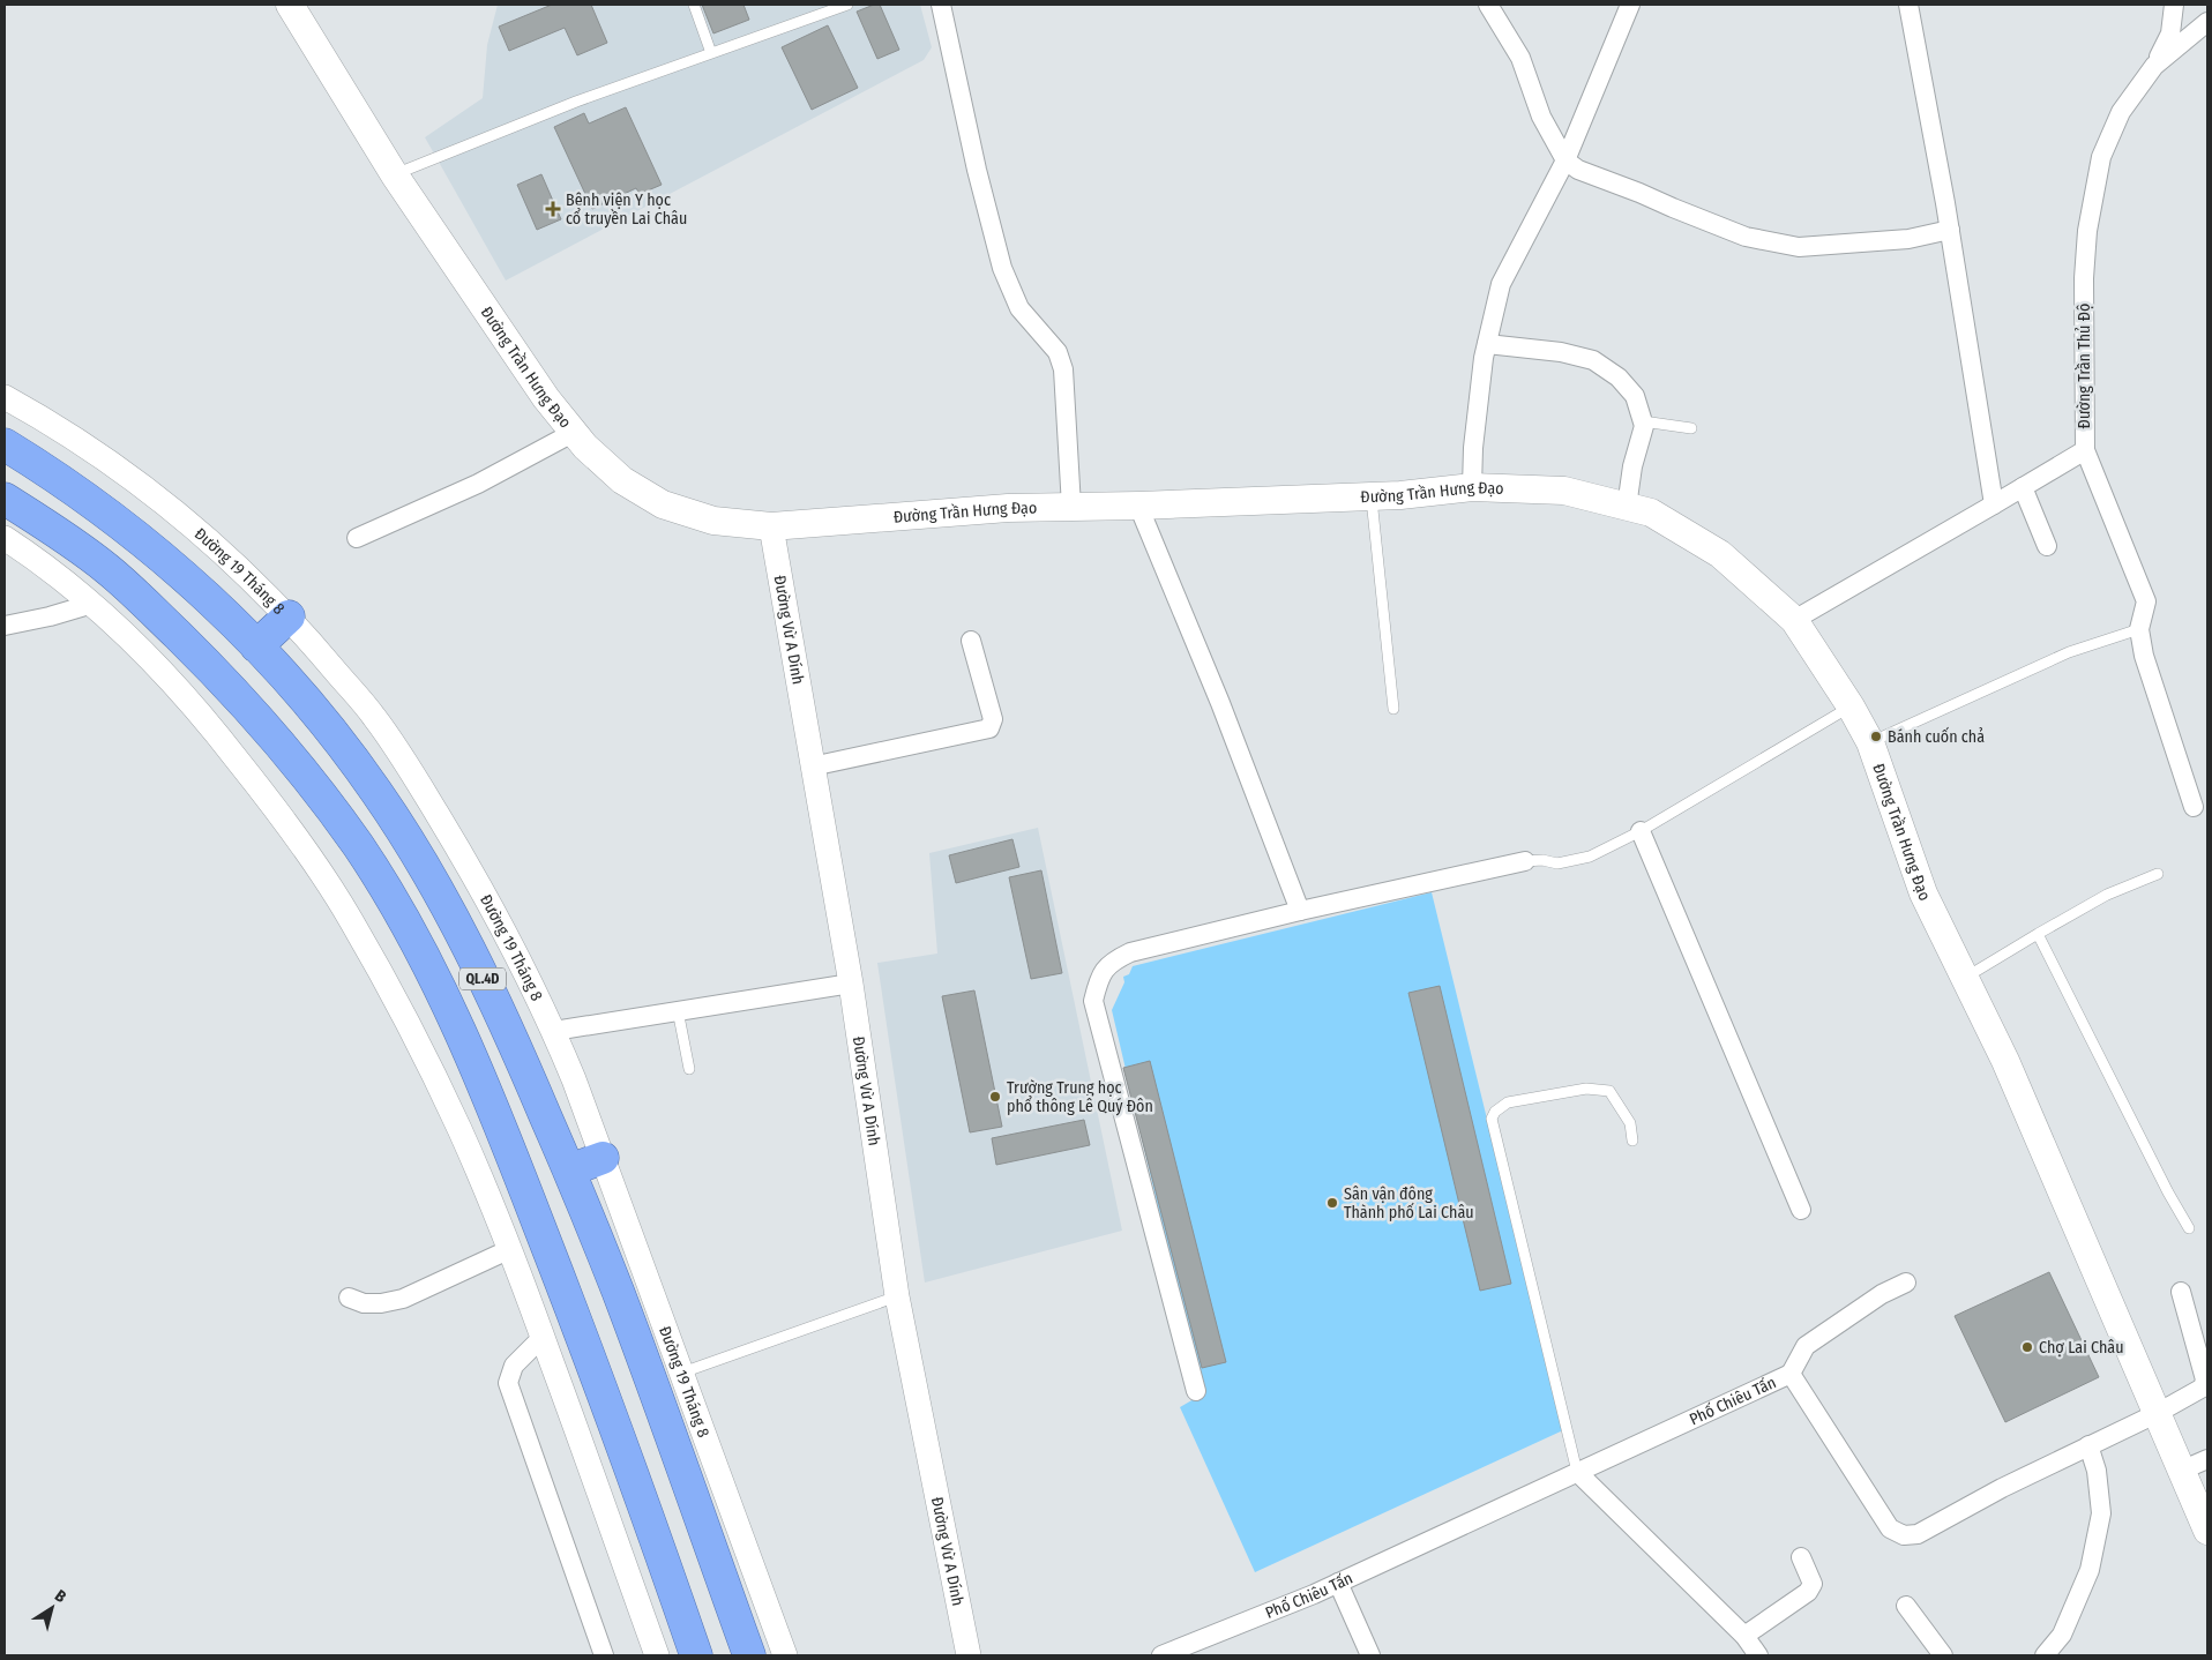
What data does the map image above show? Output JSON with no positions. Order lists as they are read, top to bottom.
{
  "streets": {
    "highway": ["Đường 19 Tháng 8", "QL.4D"],
    "main road": ["Đường Trần Hưng Đạo"],
    "street": ["Đường Trần Thủ Độ", "Đường Vừ A Dính", "Phố Chiêu Tấn"]
  },
  "crossings": [
    ["Đường Trần Thủ Độ", "Đường Trần Hưng Đạo"],
    ["Đường Trần Hưng Đạo", "Đường Vừ A Dính"],
    ["Đường Trần Hưng Đạo", "Phố Chiêu Tấn"]
  ],
  "places": {
    "health": ["Bệnh viện Y học cổ truyền Lai Châu"],
    "other": [
      "Bánh cuốn chả",
      "Trường Trung học phổ thông Lê Quý Đôn",
      "Sân vận động Thành phố Lai Châu",
      "Chợ Lai Châu"
    ]
  },
  "north": "top right"
}
